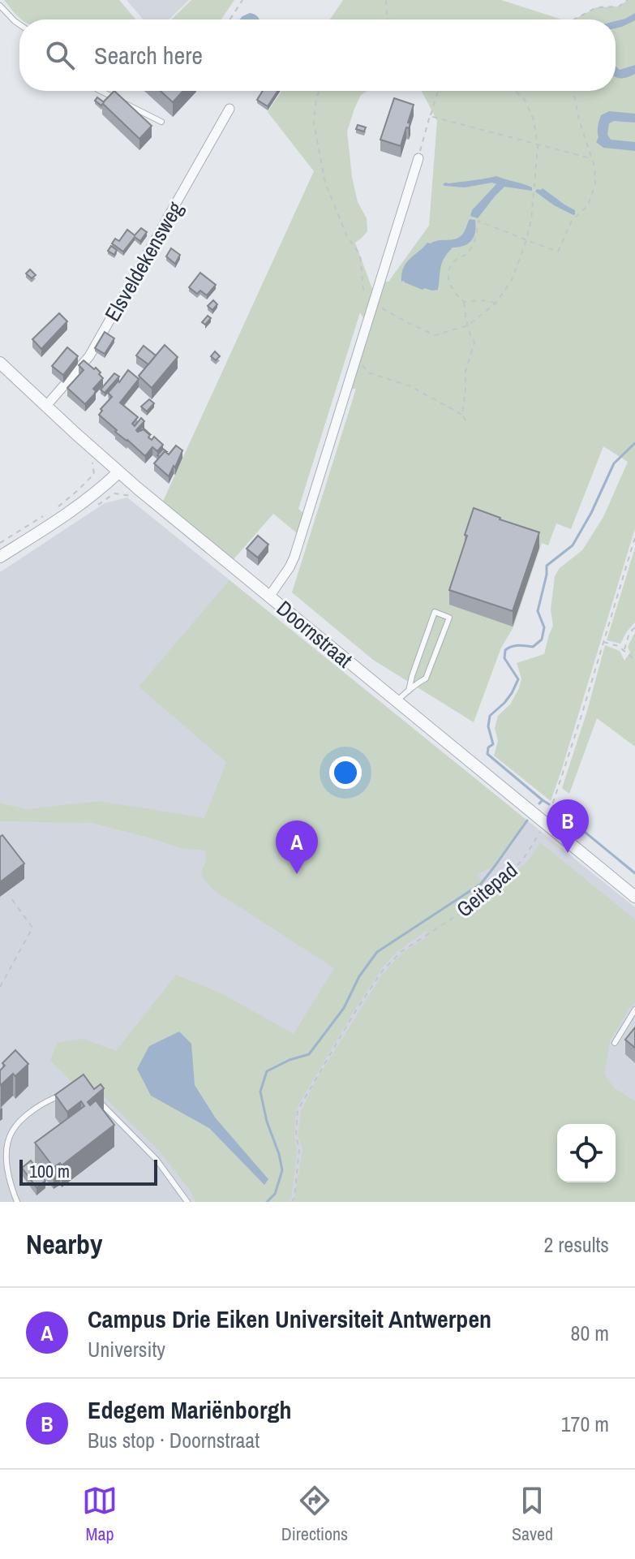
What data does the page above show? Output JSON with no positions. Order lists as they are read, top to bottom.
{
  "streets": {
    "street": ["Elsveldekensweg", "Doornstraat"],
    "path": ["Geitepad"]
  },
  "crossings": [
    ["Elsveldekensweg", "Doornstraat"],
    ["Doornstraat", "Geitepad"]
  ],
  "scale_bar": "100 m",
  "page": {
    "search": "Search here",
    "pins": ["B", "A"],
    "scale": "100 m",
    "heading": ["Nearby", "2 results"],
    "list": [
      {
        "mark": "A",
        "name": "Campus Drie Eiken Universiteit Antwerpen",
        "note": "University",
        "value": "80 m"
      },
      {
        "mark": "B",
        "name": "Edegem Mariënborgh",
        "note": "Bus stop · Doornstraat",
        "value": "170 m"
      }
    ],
    "nav": ["Map", "Directions", "Saved"]
  }
}
